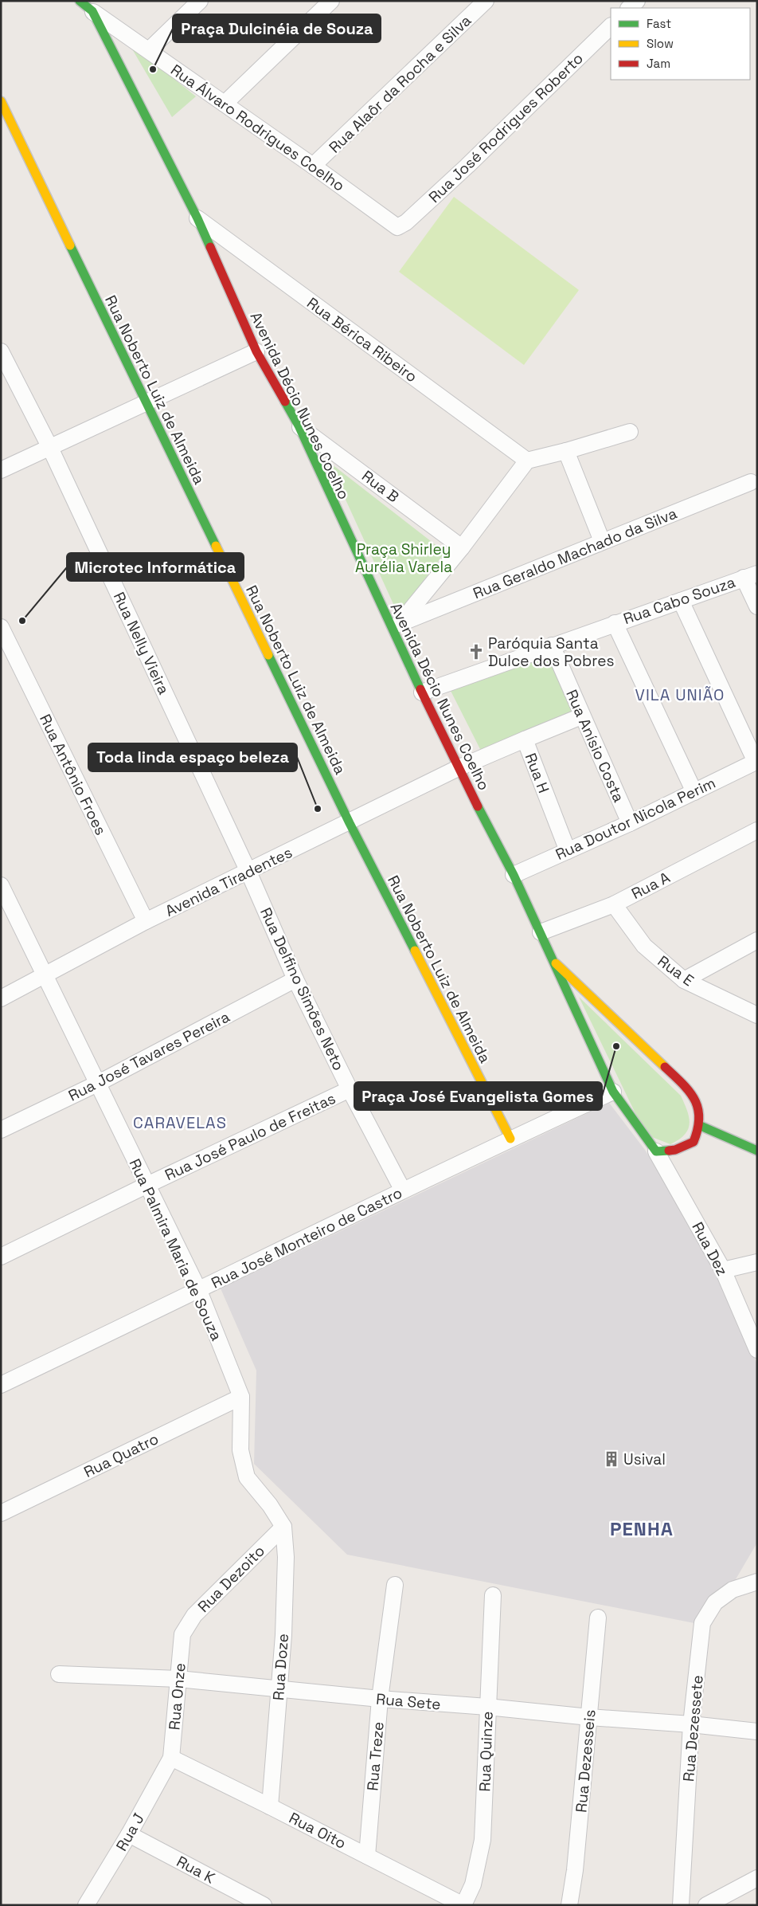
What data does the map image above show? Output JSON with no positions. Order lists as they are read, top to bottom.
{
  "streets": {
    "street": [
      "Rua Alaôr da Rocha e Silva",
      "Rua Álvaro Rodrigues Coelho",
      "Rua José Rodrigues Roberto",
      "Rua Bérica Ribeiro",
      "Rua Noberto Luiz de Almeida",
      "Avenida Décio Nunes Coelho",
      "Rua B",
      "Rua Geraldo Machado da Silva",
      "Rua Cabo Souza",
      "Rua Nelly Vieira",
      "Rua Anísio Costa",
      "Rua H",
      "Rua Antônio Froes",
      "Rua Doutor Nicola Perim",
      "Avenida Tiradentes",
      "Rua A",
      "Rua E",
      "Rua Delfino Simões Neto",
      "Rua José Tavares Pereira",
      "Rua José Paulo de Freitas",
      "Rua José Monteiro de Castro",
      "Rua Dez",
      "Rua Palmira Maria de Souza",
      "Rua Quatro",
      "Rua Dezoito",
      "Rua Doze",
      "Rua Onze",
      "Rua Sete",
      "Rua Dezessete",
      "Rua Quinze",
      "Rua Treze",
      "Rua Dezesseis",
      "Rua Oito",
      "Rua J",
      "Rua K"
    ]
  },
  "crossings": [
    ["Rua Alaôr da Rocha e Silva", "Rua Álvaro Rodrigues Coelho"],
    ["Rua Álvaro Rodrigues Coelho", "Rua José Rodrigues Roberto"],
    ["Rua Álvaro Rodrigues Coelho", "Avenida Décio Nunes Coelho"],
    ["Rua Bérica Ribeiro", "Avenida Décio Nunes Coelho"],
    ["Rua Noberto Luiz de Almeida", "Avenida Tiradentes"],
    ["Rua Noberto Luiz de Almeida", "Rua José Monteiro de Castro"],
    ["Avenida Décio Nunes Coelho", "Rua B"],
    ["Avenida Décio Nunes Coelho", "Rua Geraldo Machado da Silva"],
    ["Avenida Décio Nunes Coelho", "Rua Cabo Souza"],
    ["Avenida Décio Nunes Coelho", "Rua H"],
    ["Avenida Décio Nunes Coelho", "Rua Doutor Nicola Perim"],
    ["Avenida Décio Nunes Coelho", "Avenida Tiradentes"],
    ["Avenida Décio Nunes Coelho", "Rua A"],
    ["Avenida Décio Nunes Coelho", "Rua José Monteiro de Castro"],
    ["Avenida Décio Nunes Coelho", "Rua Dez"],
    ["Rua Cabo Souza", "Rua Anísio Costa"],
    ["Rua Nelly Vieira", "Avenida Tiradentes"],
    ["Rua Nelly Vieira", "Rua Delfino Simões Neto"],
    ["Rua Anísio Costa", "Rua Doutor Nicola Perim"],
    ["Rua H", "Rua Doutor Nicola Perim"],
    ["Rua H", "Avenida Tiradentes"],
    ["Rua Antônio Froes", "Avenida Tiradentes"],
    ["Avenida Tiradentes", "Rua Delfino Simões Neto"],
    ["Avenida Tiradentes", "Rua Palmira Maria de Souza"],
    ["Rua A", "Rua E"],
    ["Rua Delfino Simões Neto", "Rua José Tavares Pereira"],
    ["Rua Delfino Simões Neto", "Rua José Paulo de Freitas"],
    ["Rua Delfino Simões Neto", "Rua José Monteiro de Castro"],
    ["Rua José Tavares Pereira", "Rua Palmira Maria de Souza"],
    ["Rua José Paulo de Freitas", "Rua Palmira Maria de Souza"],
    ["Rua José Monteiro de Castro", "Rua Palmira Maria de Souza"],
    ["Rua Palmira Maria de Souza", "Rua Quatro"],
    ["Rua Palmira Maria de Souza", "Rua Dezoito"],
    ["Rua Palmira Maria de Souza", "Rua Doze"],
    ["Rua Dezoito", "Rua Doze"],
    ["Rua Dezoito", "Rua Onze"],
    ["Rua Doze", "Rua Sete"],
    ["Rua Doze", "Rua Oito"],
    ["Rua Onze", "Rua Sete"],
    ["Rua Onze", "Rua Oito"],
    ["Rua Onze", "Rua J"],
    ["Rua Sete", "Rua Dezessete"],
    ["Rua Sete", "Rua Quinze"],
    ["Rua Sete", "Rua Treze"],
    ["Rua Sete", "Rua Dezesseis"],
    ["Rua Quinze", "Rua Oito"],
    ["Rua Treze", "Rua Oito"],
    ["Rua Oito", "Rua J"],
    ["Rua J", "Rua K"]
  ],
  "districts": ["VILA UNIÃO", "CARAVELAS", "PENHA"],
  "parks": ["Praça Shirley Aurélia Varela"],
  "places": {
    "other": [
      "Praça Dulcinéia de Souza",
      "Microtec Informática",
      "Toda linda espaço beleza",
      "Praça José Evangelista Gomes"
    ],
    "church": ["Paróquia Santa Dulce dos Pobres"],
    "building": ["Usival"]
  },
  "legend": ["Fast", "Slow", "Jam"]
}
